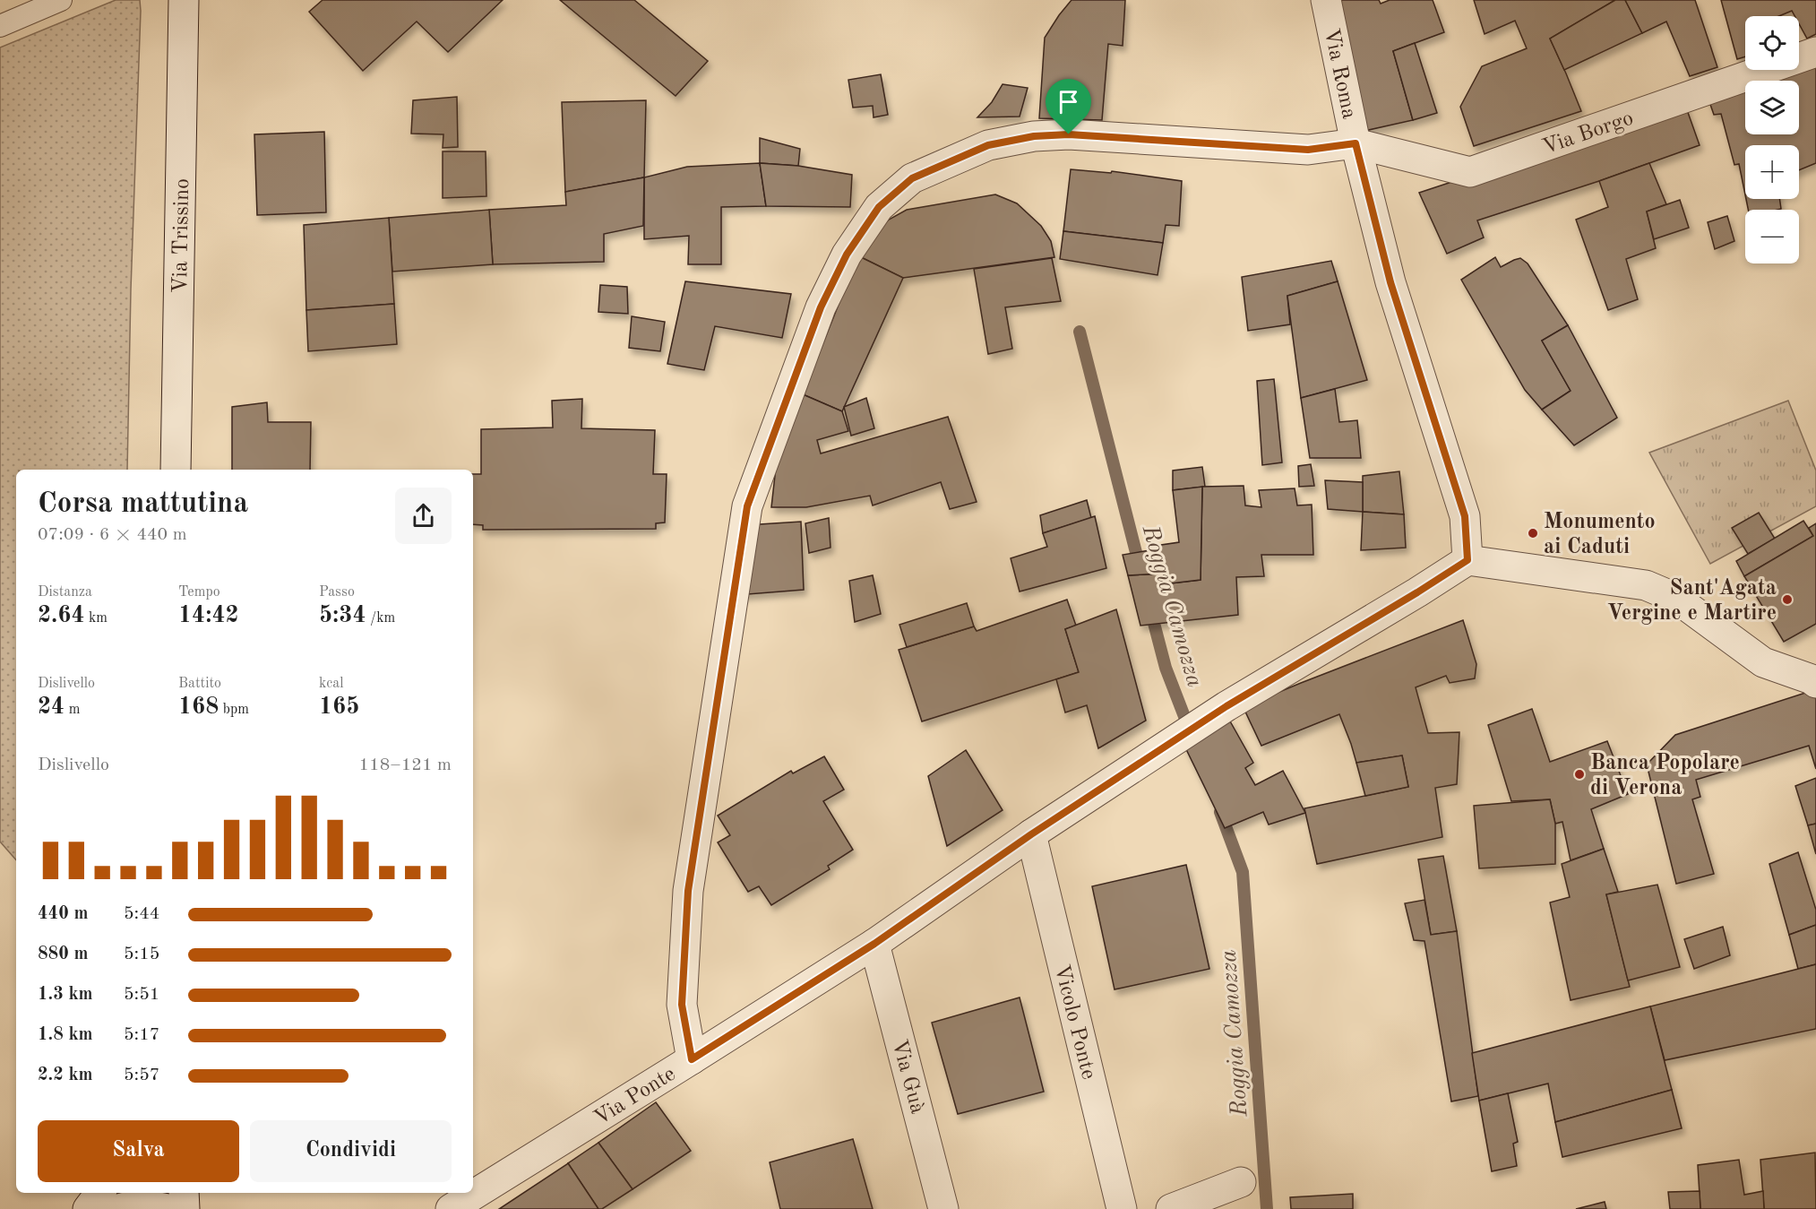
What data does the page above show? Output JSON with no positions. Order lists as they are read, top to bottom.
{
  "streets": {
    "street": [
      "Via Roma",
      "Via Borgo",
      "Via Trissino",
      "Vicolo Ponte",
      "Via Guà",
      "Via Ponte"
    ]
  },
  "crossings": [
    ["Via Roma", "Via Borgo"],
    ["Via Roma", "Via Ponte"],
    ["Vicolo Ponte", "Via Ponte"],
    ["Via Guà", "Via Ponte"]
  ],
  "water": ["Roggia Camozza"],
  "places": ["Monumento ai Caduti", "Sant'Agata Vergine e Martire", "Banca Popolare di Verona"],
  "page": {
    "map_buttons": ["+", "−"],
    "heading": ["Corsa mattutina", "07:09 · 6 × 440 m"],
    "stats": [
      ["Distanza", "2.64 km"],
      ["Tempo", "14:42"],
      ["Passo", "5:34 /km"],
      ["Dislivello", "24 m"],
      ["Battito", "168 bpm"],
      ["kcal", "165"]
    ],
    "chart": ["Dislivello", "118–121 m"],
    "list": [
      {
        "name": "440 m",
        "note": "5:44"
      },
      {
        "name": "880 m",
        "note": "5:15"
      },
      {
        "name": "1.3 km",
        "note": "5:51"
      },
      {
        "name": "1.8 km",
        "note": "5:17"
      },
      {
        "name": "2.2 km",
        "note": "5:57"
      }
    ],
    "buttons": ["Salva", "Condividi"]
  }
}
